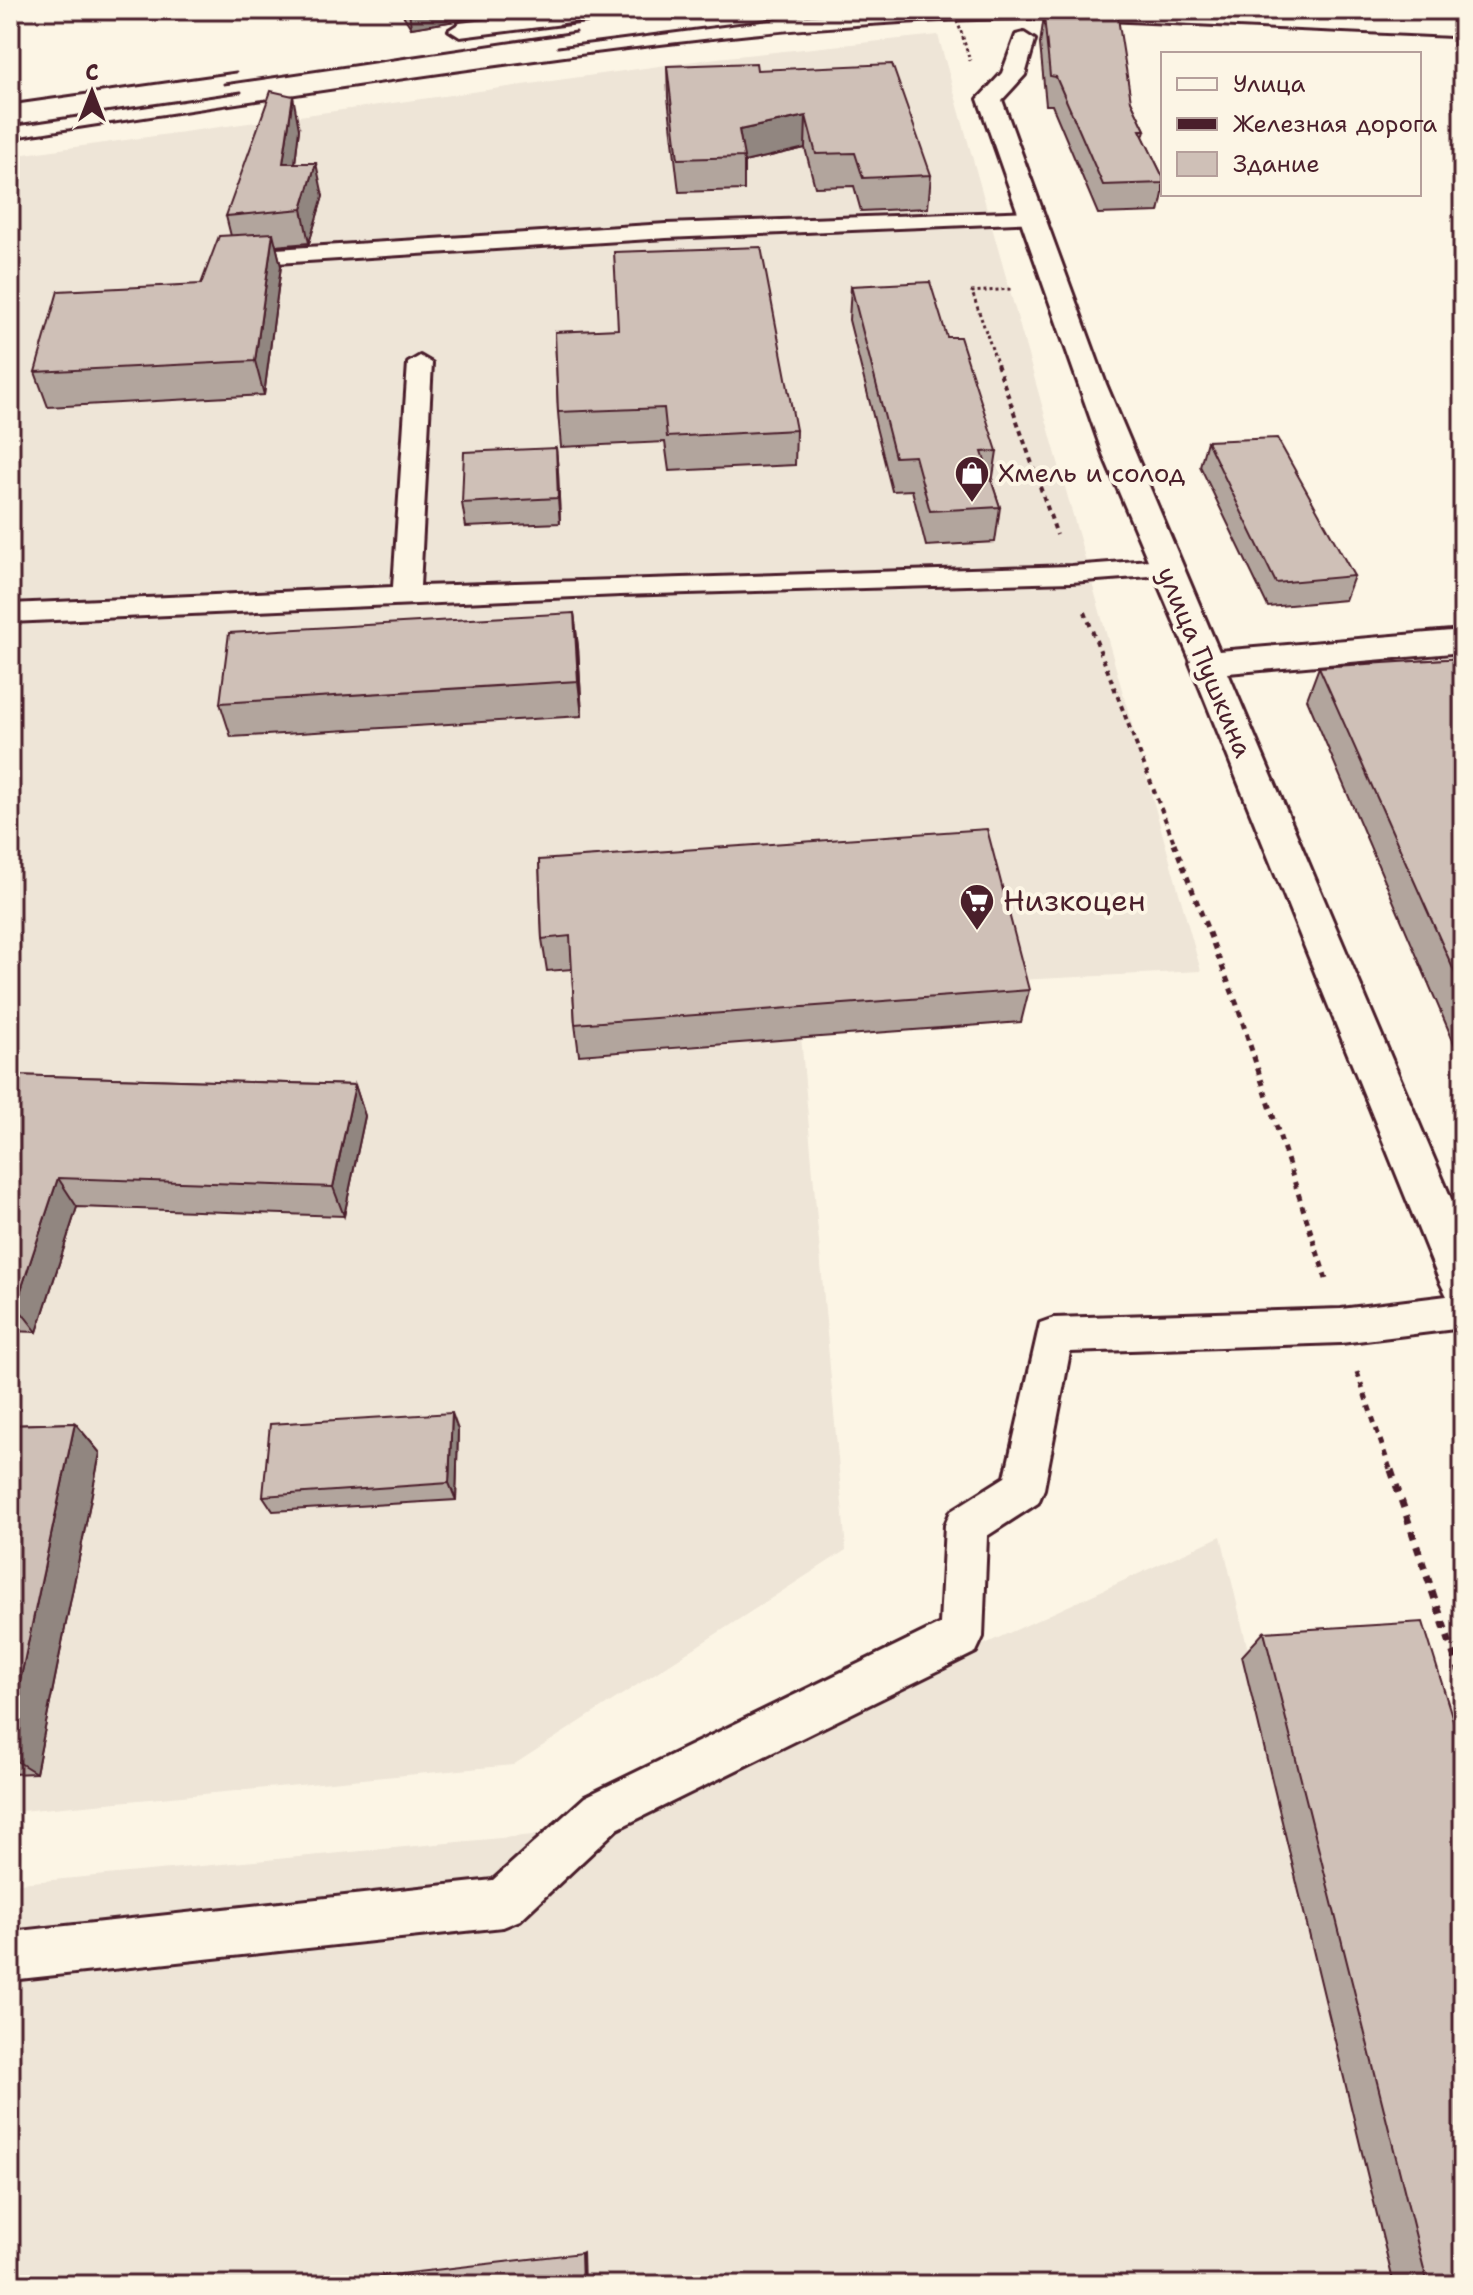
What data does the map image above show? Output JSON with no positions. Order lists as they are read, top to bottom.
{
  "streets": {
    "street": ["улица Пушкина"]
  },
  "places": {
    "shop": ["Хмель и солод"],
    "supermarket": ["Низкоцен"]
  },
  "legend": ["Улица", "Железная дорога", "Здание"],
  "north": "top"
}
